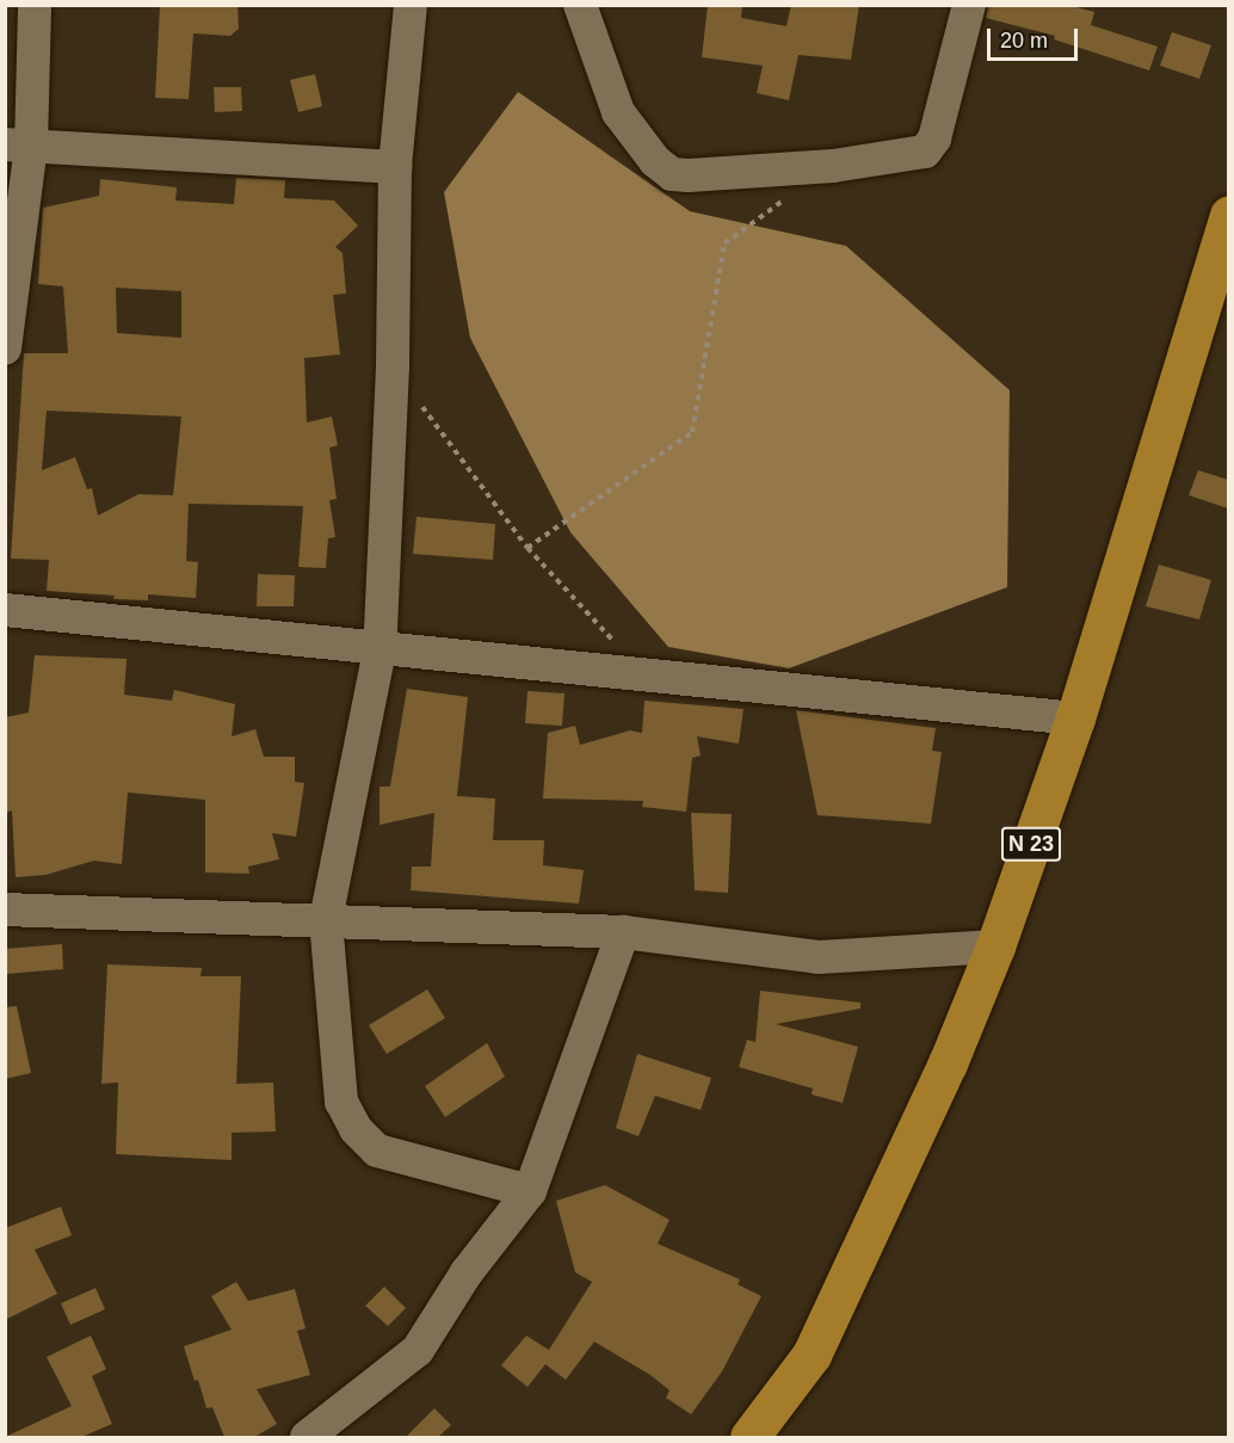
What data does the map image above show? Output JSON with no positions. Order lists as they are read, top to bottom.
{
  "streets": {
    "main road": ["N 23"]
  },
  "scale_bar": "20 m"
}
